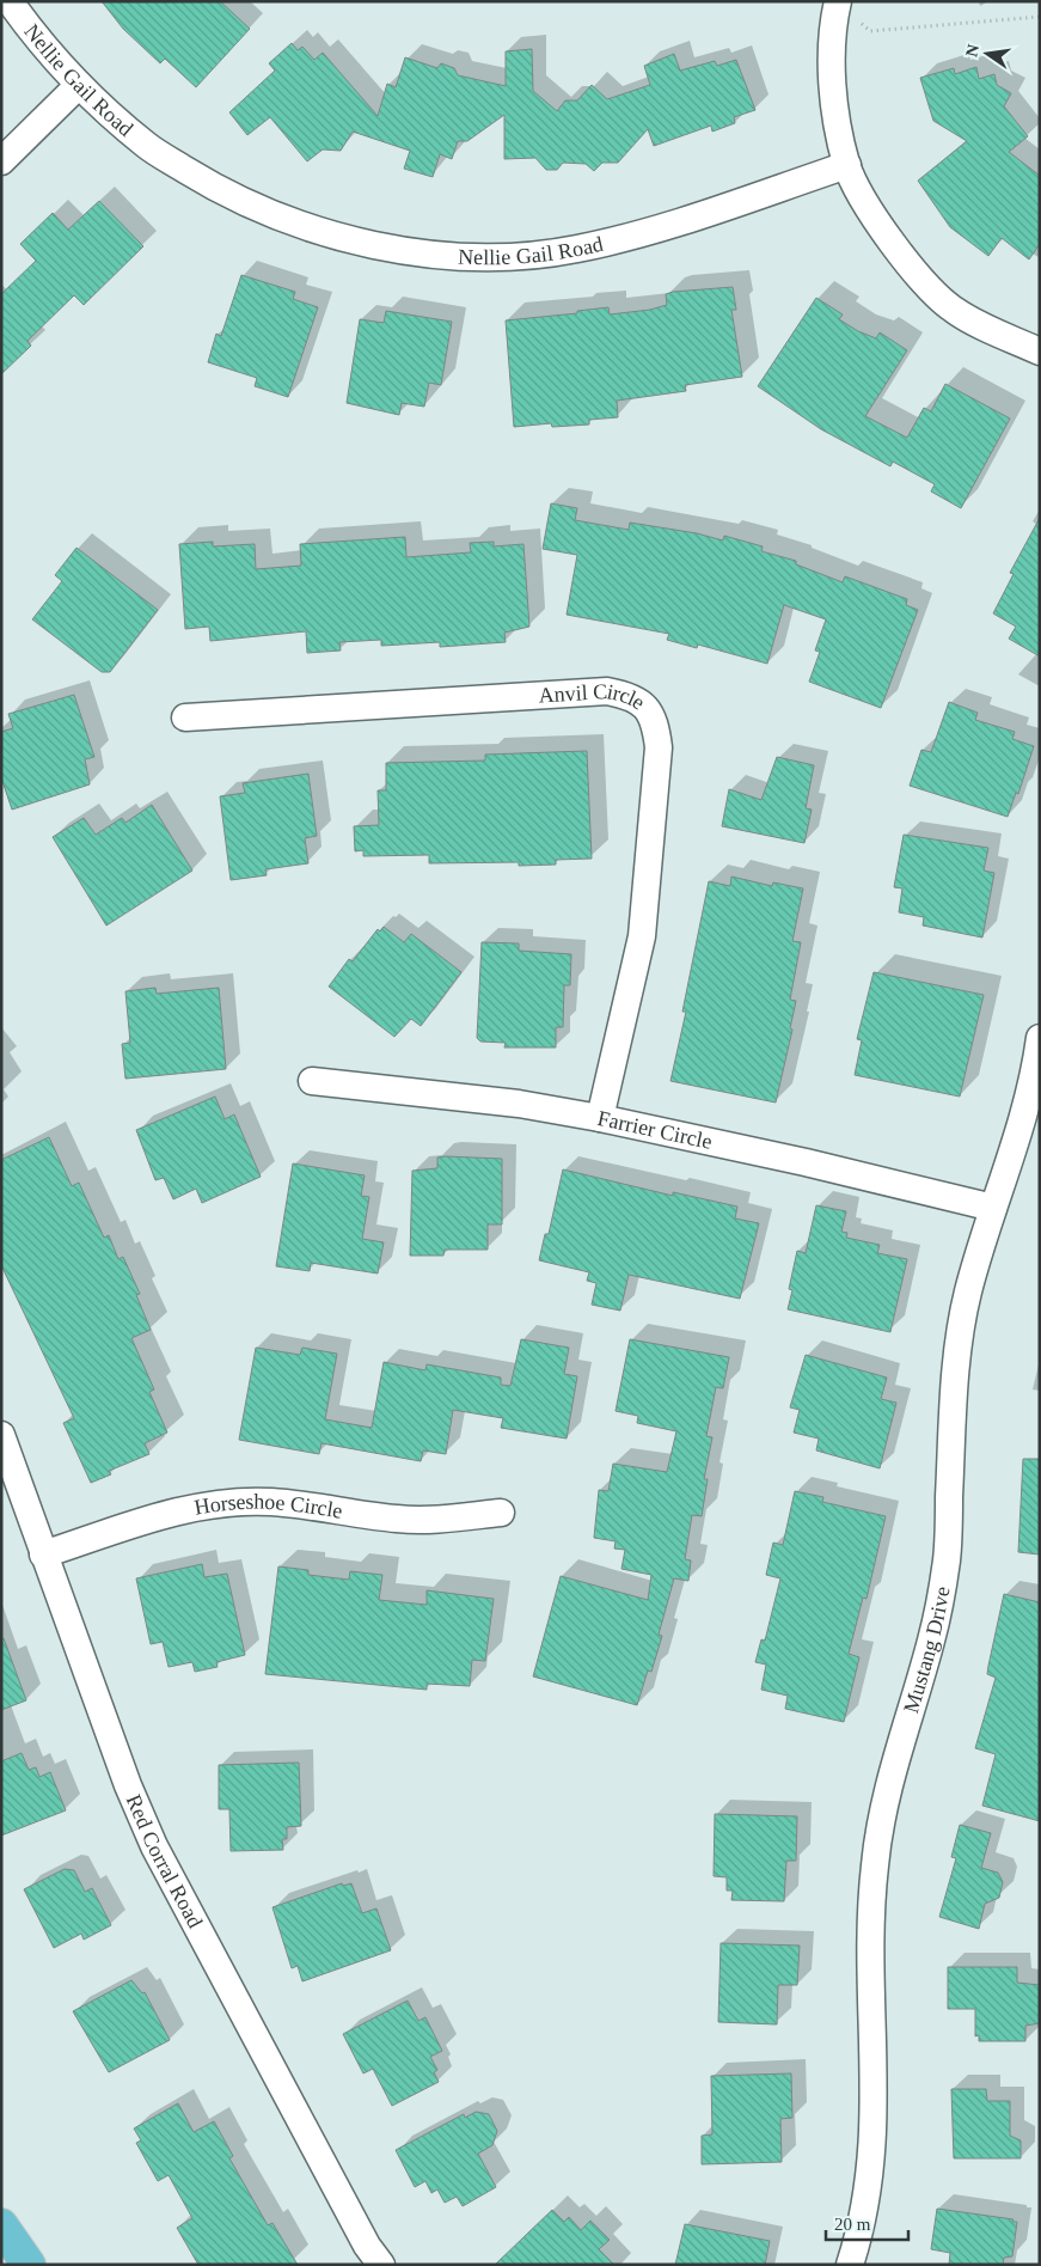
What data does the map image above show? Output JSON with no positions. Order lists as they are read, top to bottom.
{
  "streets": {
    "street": [
      "Nellie Gail Road",
      "Anvil Circle",
      "Farrier Circle",
      "Horseshoe Circle",
      "Mustang Drive",
      "Red Corral Road"
    ]
  },
  "crossings": [
    ["Anvil Circle", "Farrier Circle"],
    ["Farrier Circle", "Mustang Drive"],
    ["Horseshoe Circle", "Red Corral Road"]
  ],
  "scale_bar": "20 m",
  "north": "left"
}
